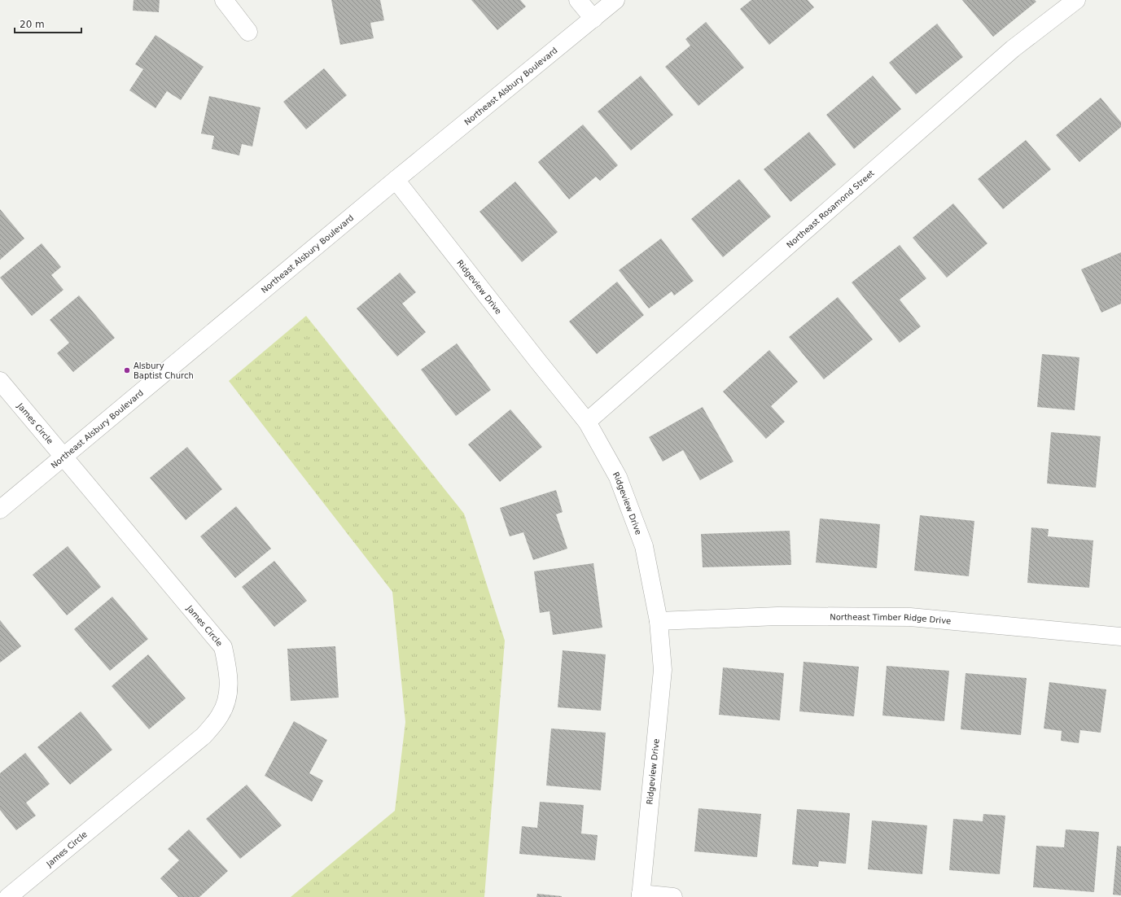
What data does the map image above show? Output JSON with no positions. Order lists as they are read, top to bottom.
{
  "streets": {
    "street": [
      "Northeast Alsbury Boulevard",
      "Northeast Rosamond Street",
      "Ridgeview Drive",
      "James Circle",
      "Northeast Timber Ridge Drive"
    ]
  },
  "crossings": [
    ["Northeast Alsbury Boulevard", "Ridgeview Drive"],
    ["Northeast Alsbury Boulevard", "James Circle"],
    ["Northeast Rosamond Street", "Ridgeview Drive"],
    ["Ridgeview Drive", "Northeast Timber Ridge Drive"]
  ],
  "places": ["Alsbury Baptist Church"],
  "scale_bar": "20 m"
}
